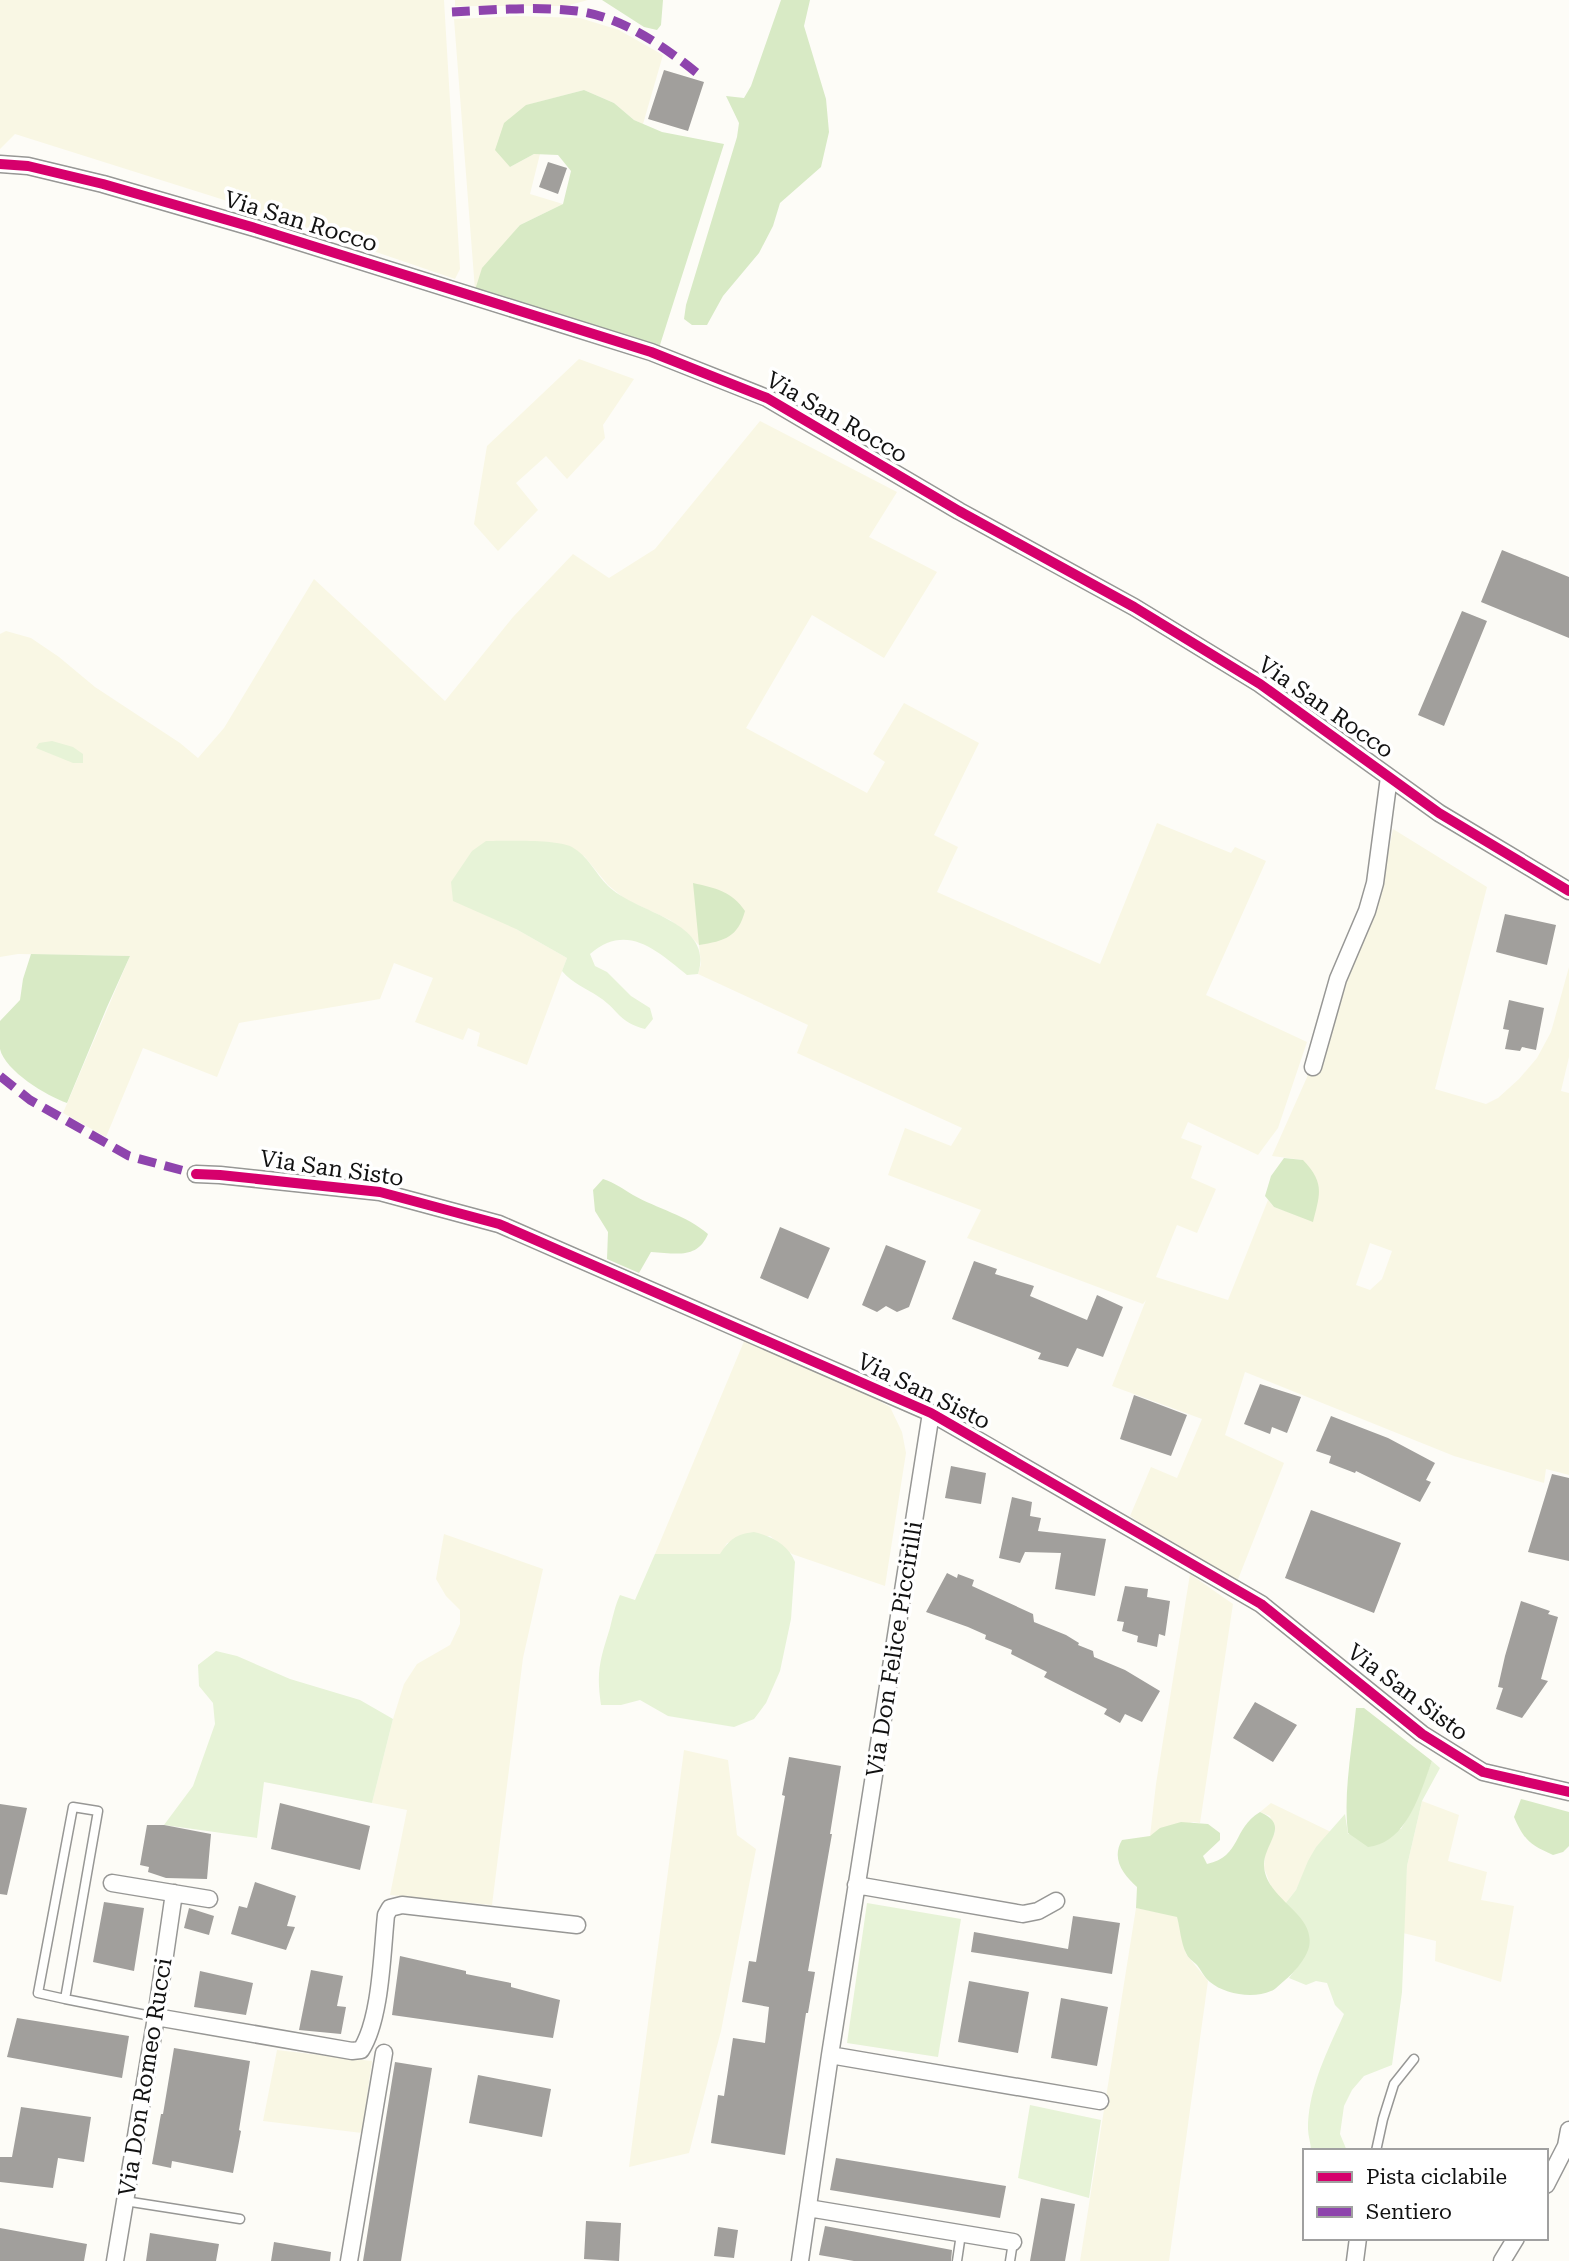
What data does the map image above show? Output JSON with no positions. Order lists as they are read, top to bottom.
{
  "streets": {
    "street": [
      "Via San Rocco",
      "Via San Sisto",
      "Via Don Felice Piccirilli",
      "Via Don Romeo Rucci"
    ]
  },
  "crossings": [
    ["Via San Sisto", "Via Don Felice Piccirilli"]
  ],
  "legend": ["Pista ciclabile", "Sentiero"]
}
